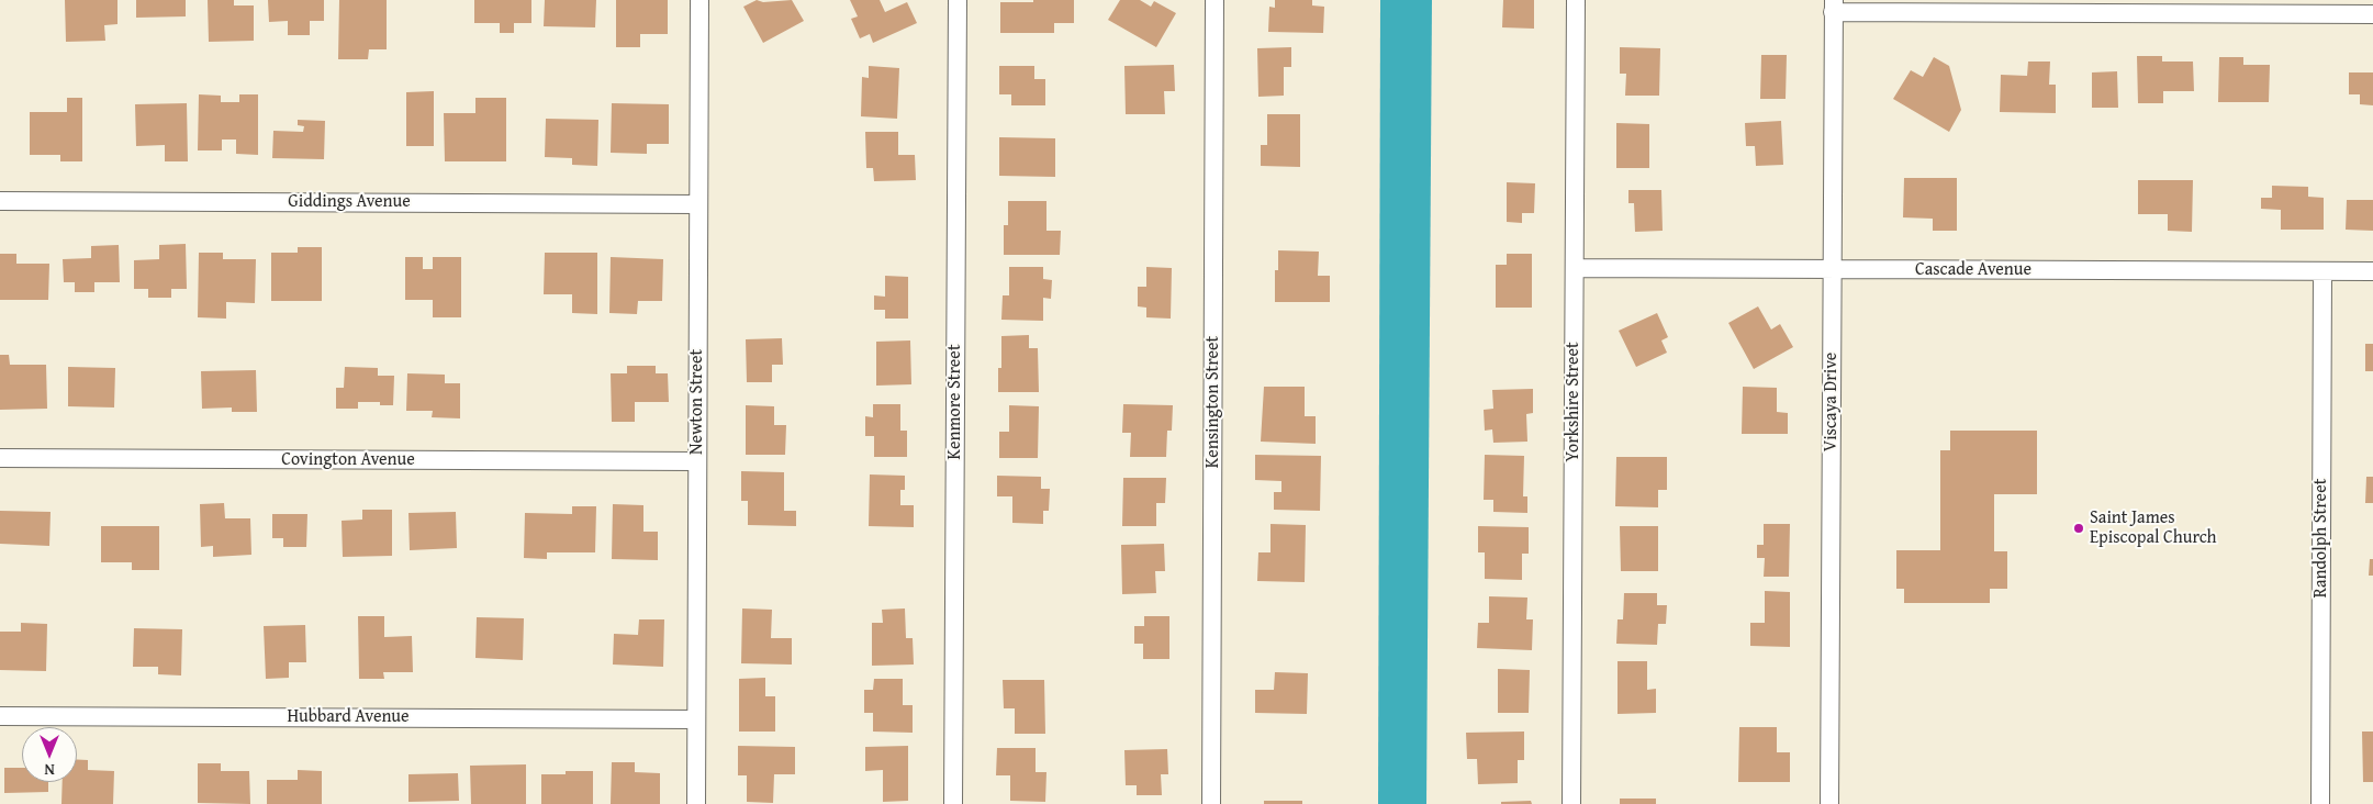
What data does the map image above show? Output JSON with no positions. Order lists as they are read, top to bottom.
{
  "streets": {
    "street": [
      "Giddings Avenue",
      "Cascade Avenue",
      "Newton Street",
      "Kenmore Street",
      "Kensington Street",
      "Yorkshire Street",
      "Viscaya Drive",
      "Covington Avenue",
      "Randolph Street",
      "Hubbard Avenue"
    ]
  },
  "crossings": [
    ["Giddings Avenue", "Newton Street"],
    ["Cascade Avenue", "Yorkshire Street"],
    ["Cascade Avenue", "Viscaya Drive"],
    ["Cascade Avenue", "Randolph Street"],
    ["Newton Street", "Covington Avenue"],
    ["Newton Street", "Hubbard Avenue"]
  ],
  "places": ["Saint James Episcopal Church"],
  "north": "bottom"
}
